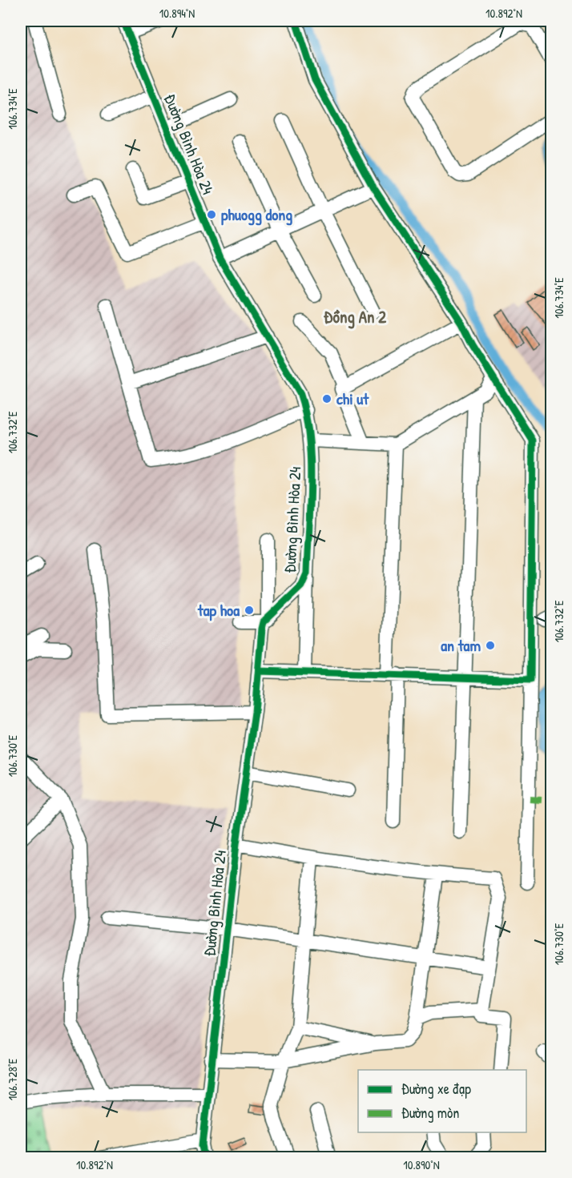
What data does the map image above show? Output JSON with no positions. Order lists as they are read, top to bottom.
{
  "streets": {
    "street": ["Đường Bình Hòa 24"]
  },
  "districts": ["Đồng An 2"],
  "places": [
    "phuogg dong",
    "chi ut",
    "tap hoa",
    "an tam"
  ],
  "legend": ["Đường xe đạp", "Đường mòn"],
  "coordinates": [
    "10.894°N",
    "10.892°N",
    "106.734°E",
    "106.732°E",
    "106.730°E",
    "106.728°E",
    "10.890°N"
  ]
}
